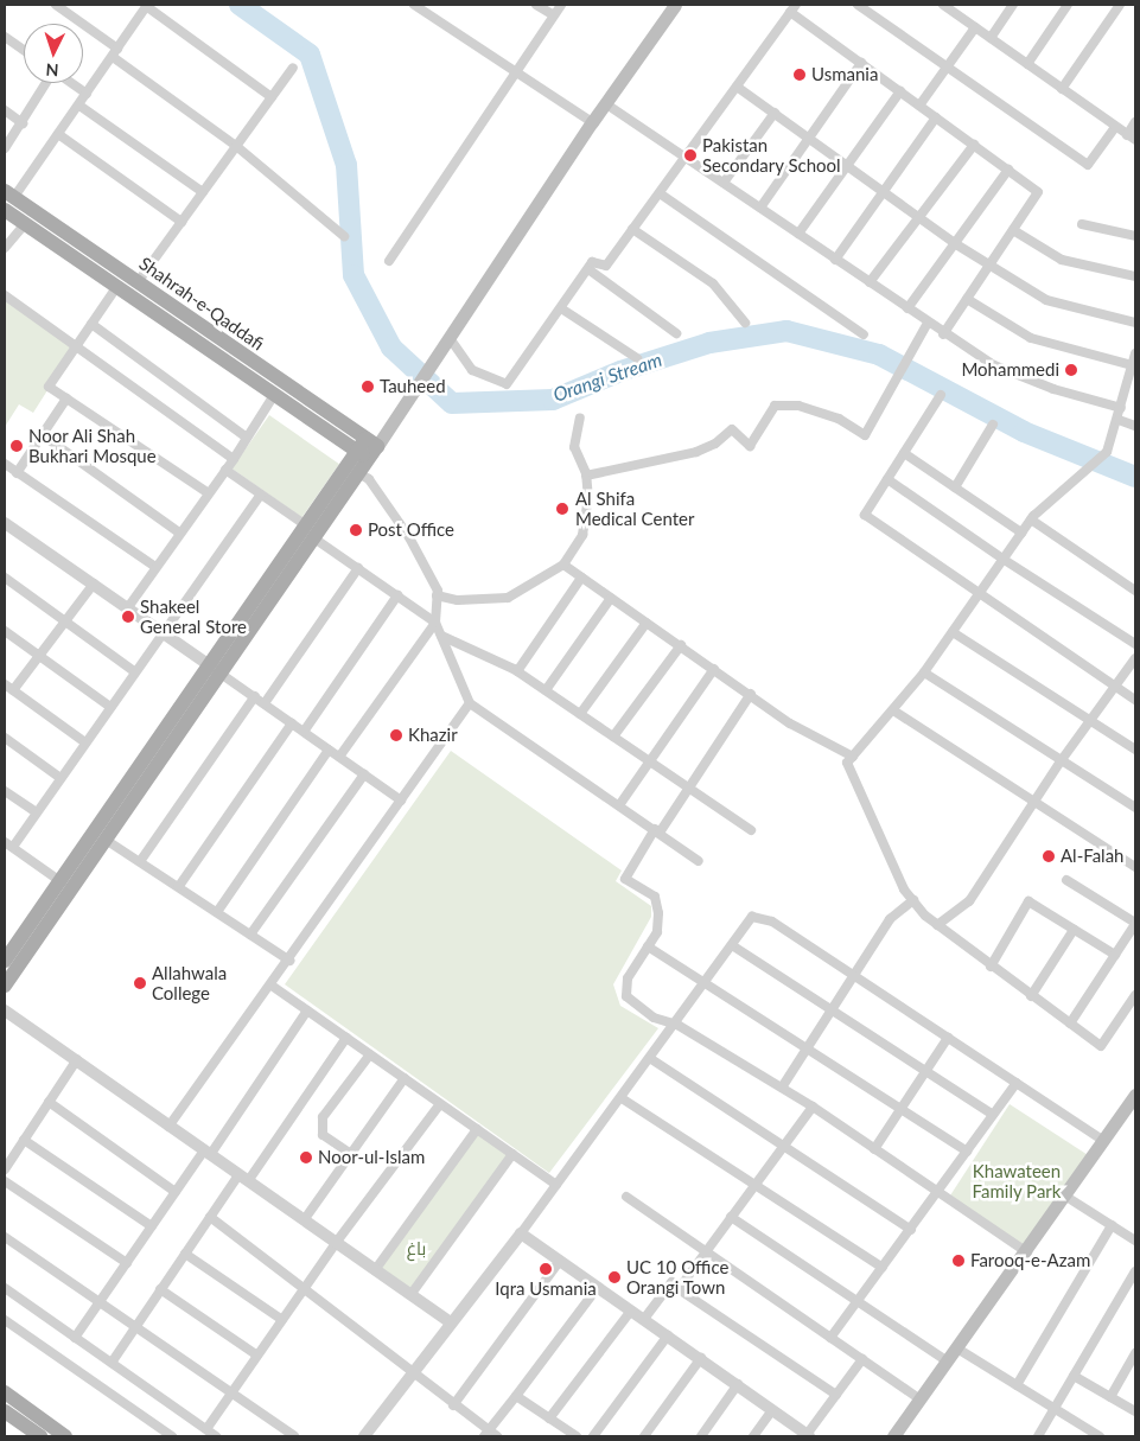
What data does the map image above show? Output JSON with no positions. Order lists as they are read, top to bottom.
{
  "streets": {
    "main road": ["Shahrah-e-Qaddafi"]
  },
  "water": ["Orangi Stream"],
  "parks": ["Khawateen Family Park", "باغ"],
  "places": [
    "Usmania",
    "Pakistan Secondary School",
    "Mohammedi",
    "Tauheed",
    "Noor Ali Shah Bukhari Mosque",
    "Al Shifa Medical Center",
    "Post Office",
    "Shakeel General Store",
    "Khazir",
    "Al-Falah",
    "Allahwala College",
    "Noor-ul-Islam",
    "Farooq-e-Azam",
    "Iqra Usmania",
    "UC 10 Office Orangi Town"
  ],
  "north": "bottom"
}
